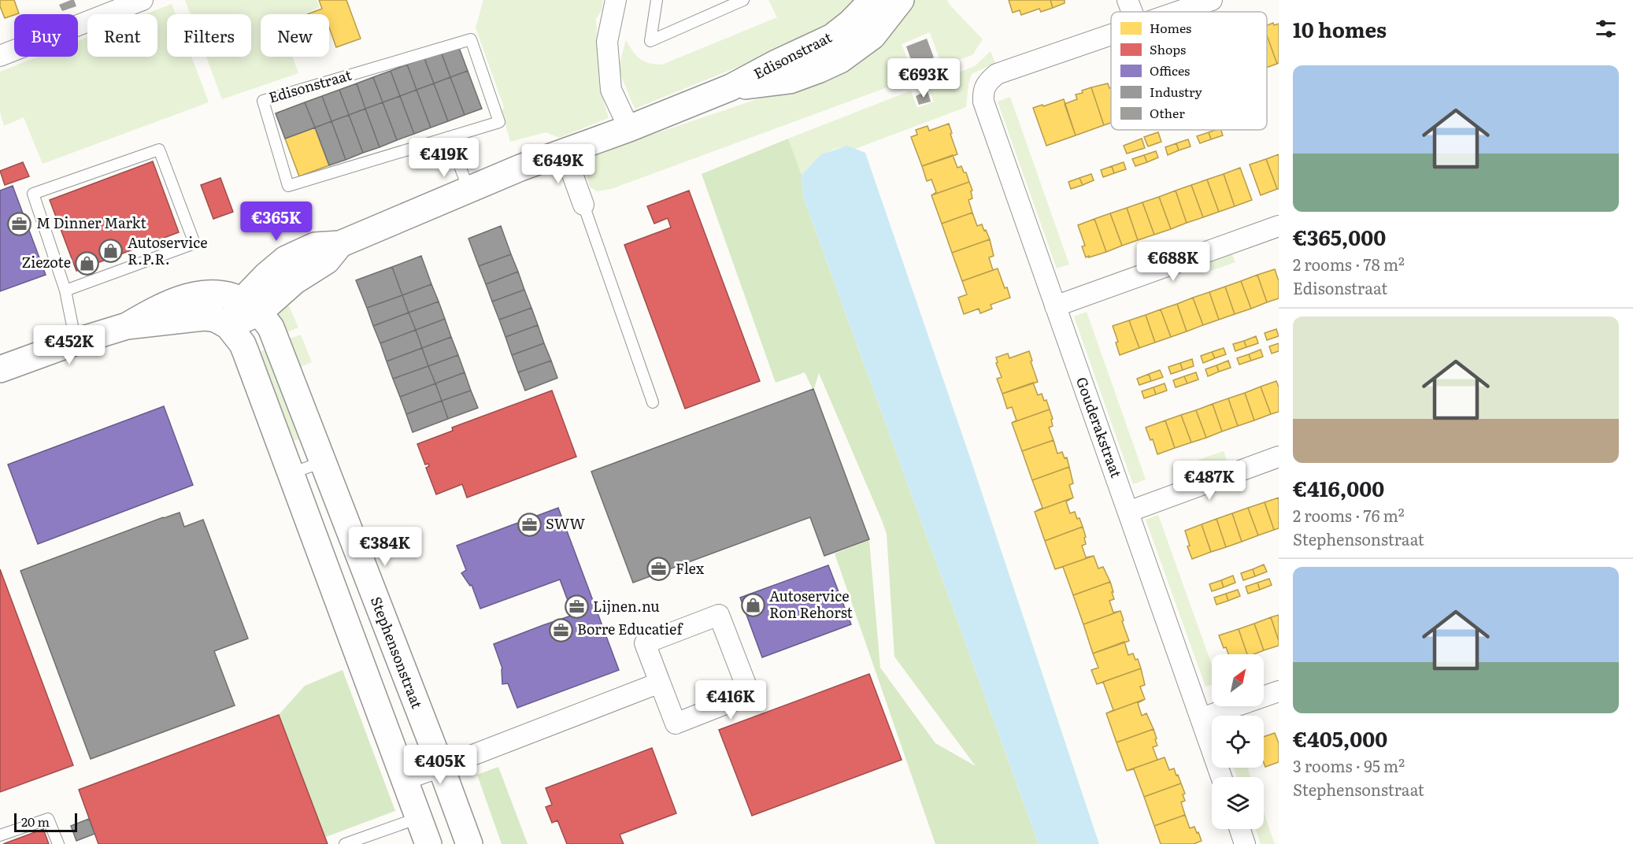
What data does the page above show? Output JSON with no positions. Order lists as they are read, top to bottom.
{
  "streets": {
    "street": ["Edisonstraat", "Gouderakstraat", "Stephensonstraat"]
  },
  "crossings": [
    ["Edisonstraat", "Stephensonstraat"]
  ],
  "places": {
    "office": [
      "M Dinner Markt",
      "SWW",
      "Flex",
      "Lijnen.nu",
      "Borre Educatief"
    ],
    "shop": ["Autoservice R.P.R.", "Ziezote", "Autoservice Ron Rehorst"]
  },
  "legend": [
    "Homes",
    "Shops",
    "Offices",
    "Industry",
    "Other"
  ],
  "scale_bar": "20 m",
  "north": "top right",
  "page": {
    "heading": "10 homes",
    "chip": [
      "Buy",
      "Rent",
      "Filters",
      "New"
    ],
    "list": [
      {
        "name": "€365,000",
        "note": "2 rooms · 78 m² · Edisonstraat"
      },
      {
        "name": "€416,000",
        "note": "2 rooms · 76 m² · Stephensonstraat"
      },
      {
        "name": "€405,000",
        "note": "3 rooms · 95 m² · Stephensonstraat"
      }
    ],
    "price": [
      "€693K",
      "€419K",
      "€649K",
      "€365K",
      "€688K",
      "€452K",
      "€487K",
      "€384K",
      "€416K",
      "€405K"
    ],
    "scale": "20 m"
  }
}
